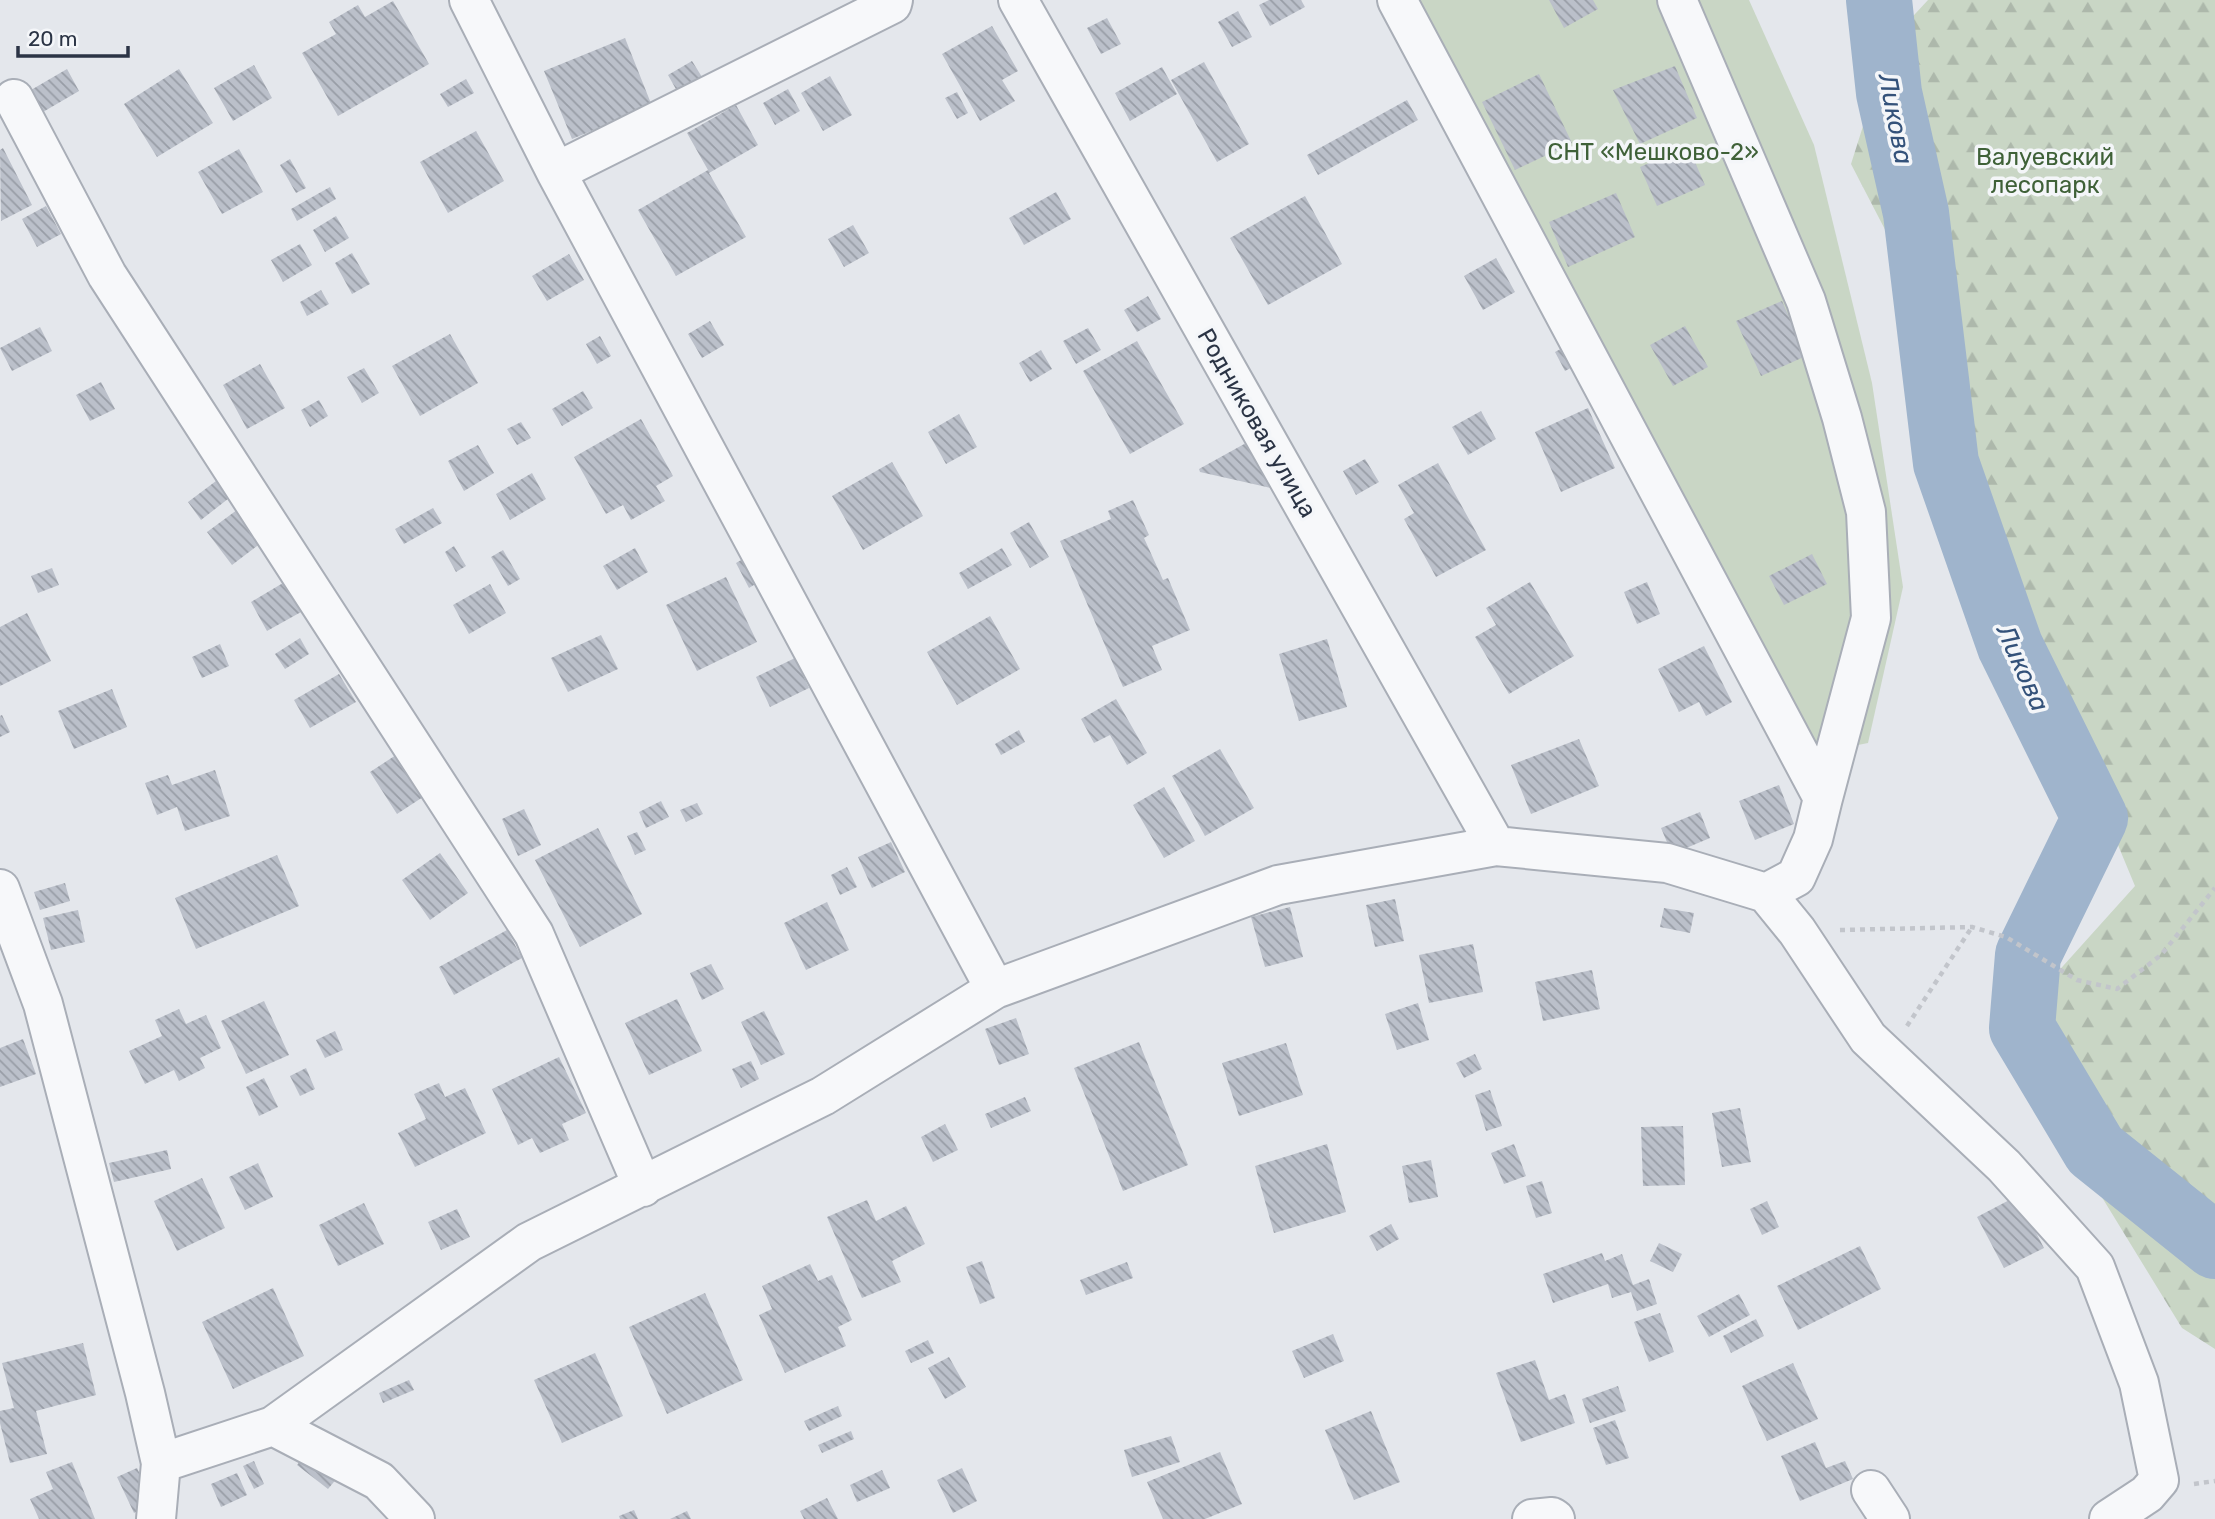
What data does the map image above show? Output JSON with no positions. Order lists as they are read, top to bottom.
{
  "streets": {
    "street": ["Родниковая улица"]
  },
  "water": ["Ликова"],
  "parks": ["СНТ «Мешково-2»", "Валуевский лесопарк"],
  "scale_bar": "20 m"
}
